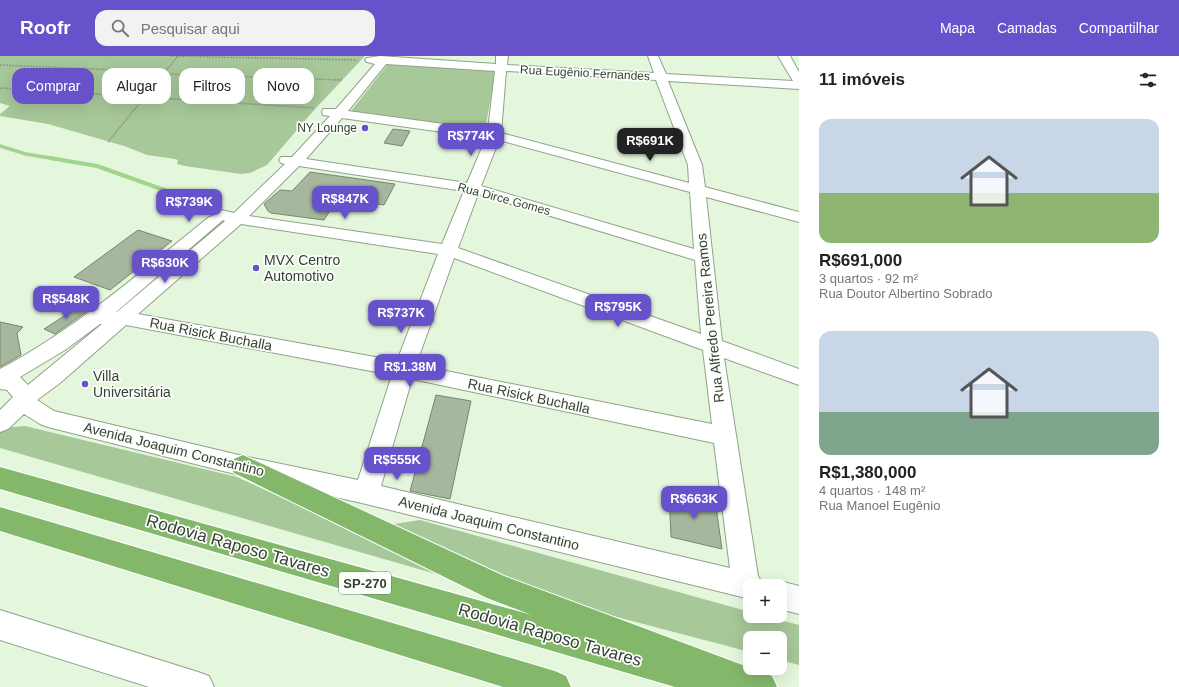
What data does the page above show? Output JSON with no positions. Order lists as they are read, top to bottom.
{
  "streets": {
    "highway": ["Rodovia Raposo Tavares", "SP-270"],
    "street": [
      "Rua Eugênio Fernandes",
      "Rua Dirce Gomes",
      "Rua Alfredo Pereira Ramos",
      "Rua Risick Buchalla",
      "Avenida Joaquim Constantino"
    ]
  },
  "crossings": [
    ["Rua Eugênio Fernandes", "Rua Alfredo Pereira Ramos"],
    ["Rua Dirce Gomes", "Rua Alfredo Pereira Ramos"],
    ["Rua Alfredo Pereira Ramos", "Rua Risick Buchalla"]
  ],
  "places": ["NY Lounge", "MVX Centro Automotivo", "Villa Universitária"],
  "page": {
    "header": "Roofr",
    "search": "Pesquisar aqui",
    "nav": ["Mapa", "Camadas", "Compartilhar"],
    "heading": "11 imóveis",
    "chip": [
      "Comprar",
      "Alugar",
      "Filtros",
      "Novo"
    ],
    "list": [
      {
        "name": "R$691,000",
        "note": "3 quartos · 92 m² · Rua Doutor Albertino Sobrado"
      },
      {
        "name": "R$1,380,000",
        "note": "4 quartos · 148 m² · Rua Manoel Eugênio"
      }
    ],
    "price": [
      "R$774K",
      "R$691K",
      "R$847K",
      "R$739K",
      "R$630K",
      "R$548K",
      "R$795K",
      "R$737K",
      "R$1.38M",
      "R$555K",
      "R$663K"
    ],
    "map_buttons": ["+", "−"]
  }
}
